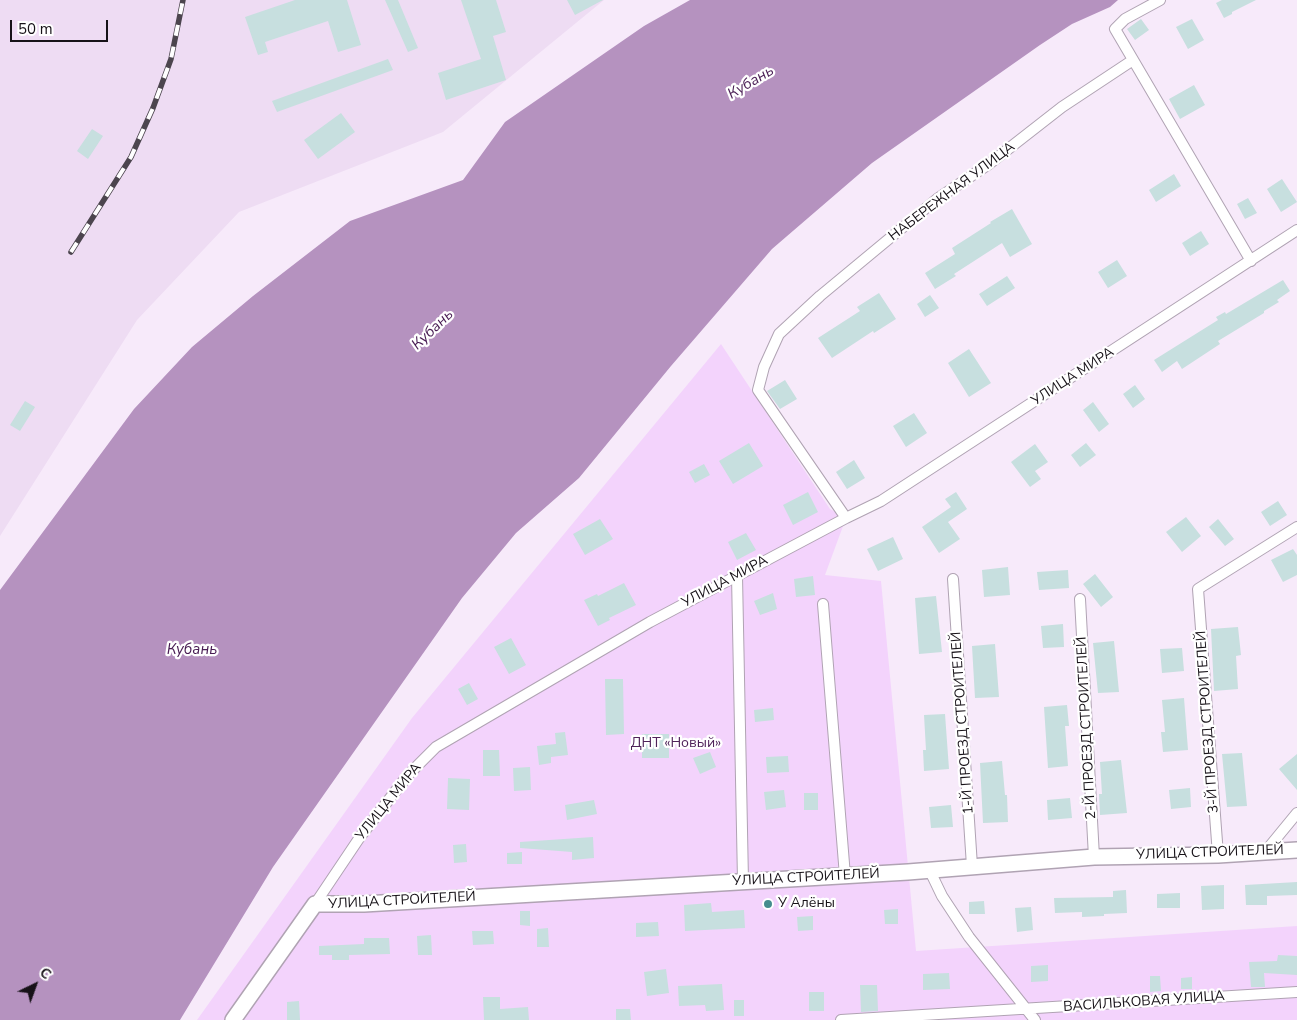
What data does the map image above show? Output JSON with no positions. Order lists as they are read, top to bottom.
{
  "streets": {
    "street": [
      "НАБЕРЕЖНАЯ УЛИЦА",
      "УЛИЦА МИРА",
      "3-Й ПРОЕЗД СТРОИТЕЛЕЙ",
      "1-Й ПРОЕЗД СТРОИТЕЛЕЙ",
      "2-Й ПРОЕЗД СТРОИТЕЛЕЙ",
      "УЛИЦА СТРОИТЕЛЕЙ",
      "ВАСИЛЬКОВАЯ УЛИЦА"
    ]
  },
  "crossings": [
    ["НАБЕРЕЖНАЯ УЛИЦА", "УЛИЦА МИРА"],
    ["УЛИЦА МИРА", "УЛИЦА СТРОИТЕЛЕЙ"],
    ["3-Й ПРОЕЗД СТРОИТЕЛЕЙ", "УЛИЦА СТРОИТЕЛЕЙ"],
    ["1-Й ПРОЕЗД СТРОИТЕЛЕЙ", "УЛИЦА СТРОИТЕЛЕЙ"],
    ["2-Й ПРОЕЗД СТРОИТЕЛЕЙ", "УЛИЦА СТРОИТЕЛЕЙ"]
  ],
  "water": ["Кубань"],
  "parks": ["ДНТ «Новый»"],
  "places": ["У Алёны"],
  "scale_bar": "50 m",
  "north": "top right"
}
